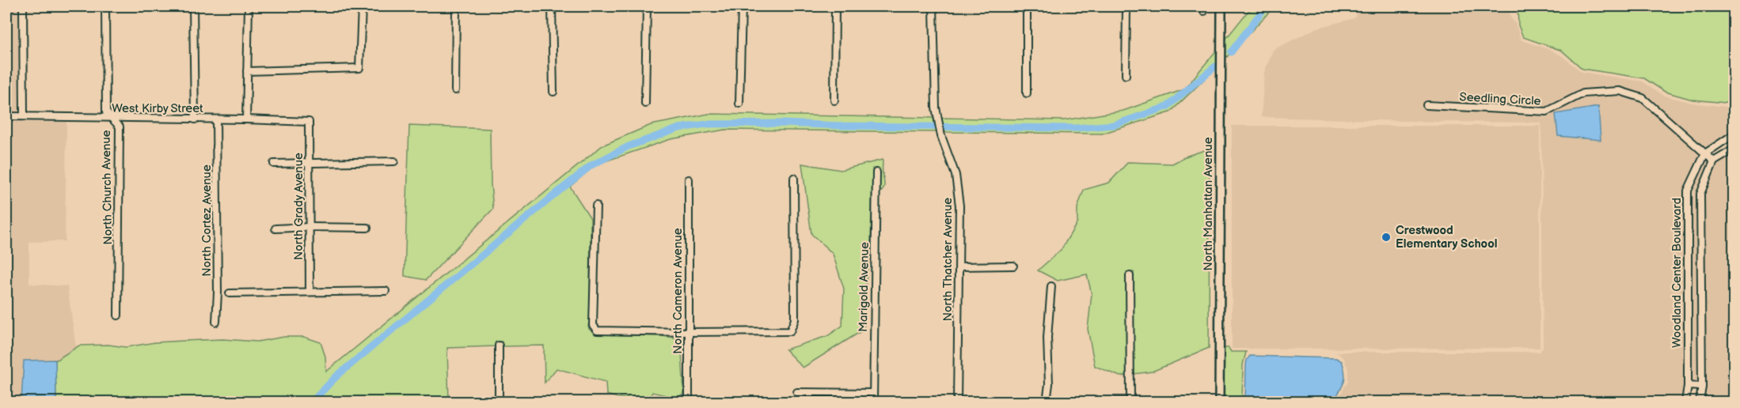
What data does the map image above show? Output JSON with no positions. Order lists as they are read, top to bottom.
{
  "streets": {
    "street": [
      "Seedling Circle",
      "West Kirby Street",
      "North Church Avenue",
      "North Manhattan Avenue",
      "North Grady Avenue",
      "North Cortez Avenue",
      "North Thatcher Avenue",
      "Woodland Center Boulevard",
      "Marigold Avenue",
      "North Cameron Avenue"
    ]
  },
  "crossings": [
    ["Seedling Circle", "Woodland Center Boulevard"],
    ["West Kirby Street", "North Church Avenue"],
    ["West Kirby Street", "North Grady Avenue"],
    ["West Kirby Street", "North Cortez Avenue"]
  ],
  "places": ["Crestwood Elementary School"]
}
